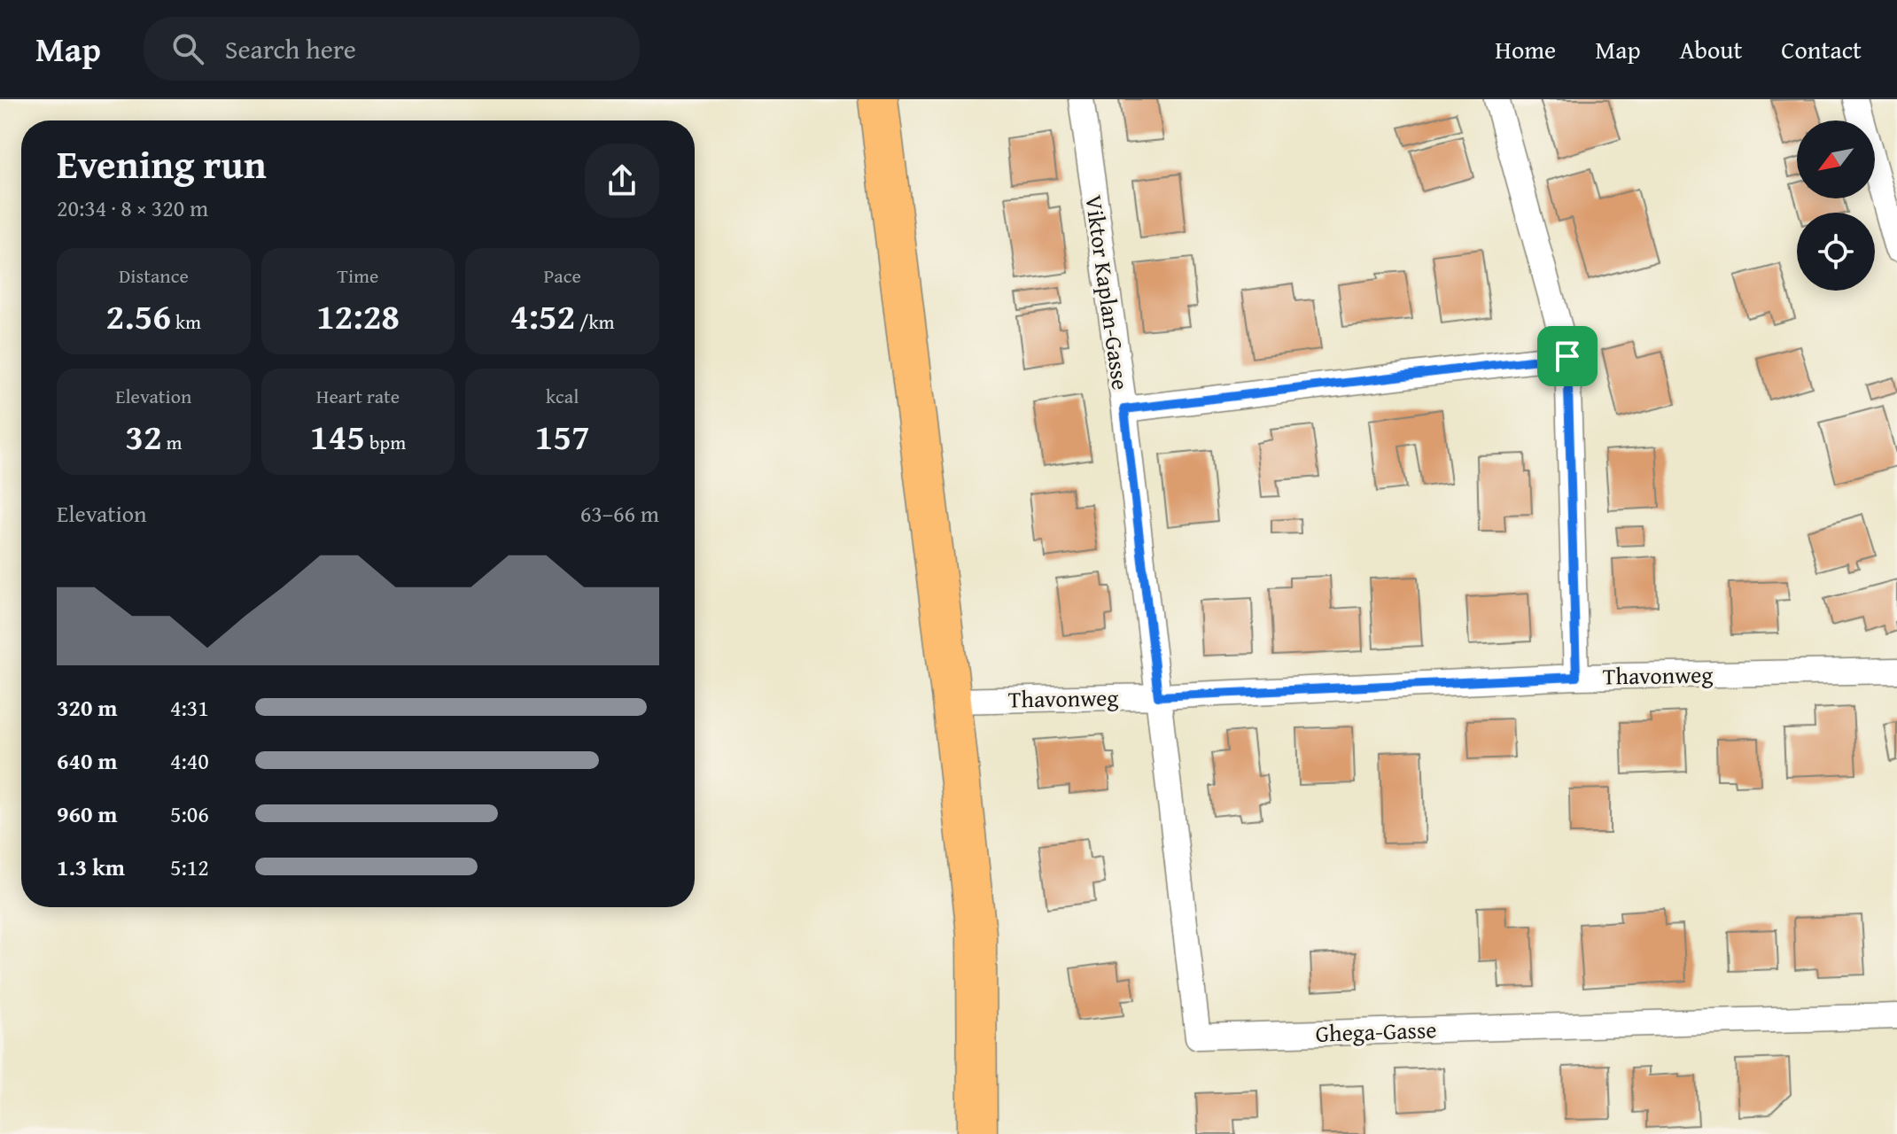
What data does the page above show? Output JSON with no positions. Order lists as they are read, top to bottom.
{
  "streets": {
    "street": ["Viktor Kaplan-Gasse", "Thavonweg", "Ghega-Gasse"]
  },
  "crossings": [
    ["Viktor Kaplan-Gasse", "Thavonweg"],
    ["Viktor Kaplan-Gasse", "Ghega-Gasse"],
    ["Thavonweg", "Ghega-Gasse"]
  ],
  "north": "bottom left",
  "page": {
    "header": "Map",
    "search": "Search here",
    "nav": [
      "Home",
      "Map",
      "About",
      "Contact"
    ],
    "heading": ["Evening run", "20:34 · 8 × 320 m"],
    "stats": [
      ["Distance", "2.56 km"],
      ["Time", "12:28"],
      ["Pace", "4:52 /km"],
      ["Elevation", "32 m"],
      ["Heart rate", "145 bpm"],
      ["kcal", "157"]
    ],
    "chart": ["Elevation", "63–66 m"],
    "list": [
      {
        "name": "320 m",
        "note": "4:31"
      },
      {
        "name": "640 m",
        "note": "4:40"
      },
      {
        "name": "960 m",
        "note": "5:06"
      },
      {
        "name": "1.3 km",
        "note": "5:12"
      }
    ]
  }
}
